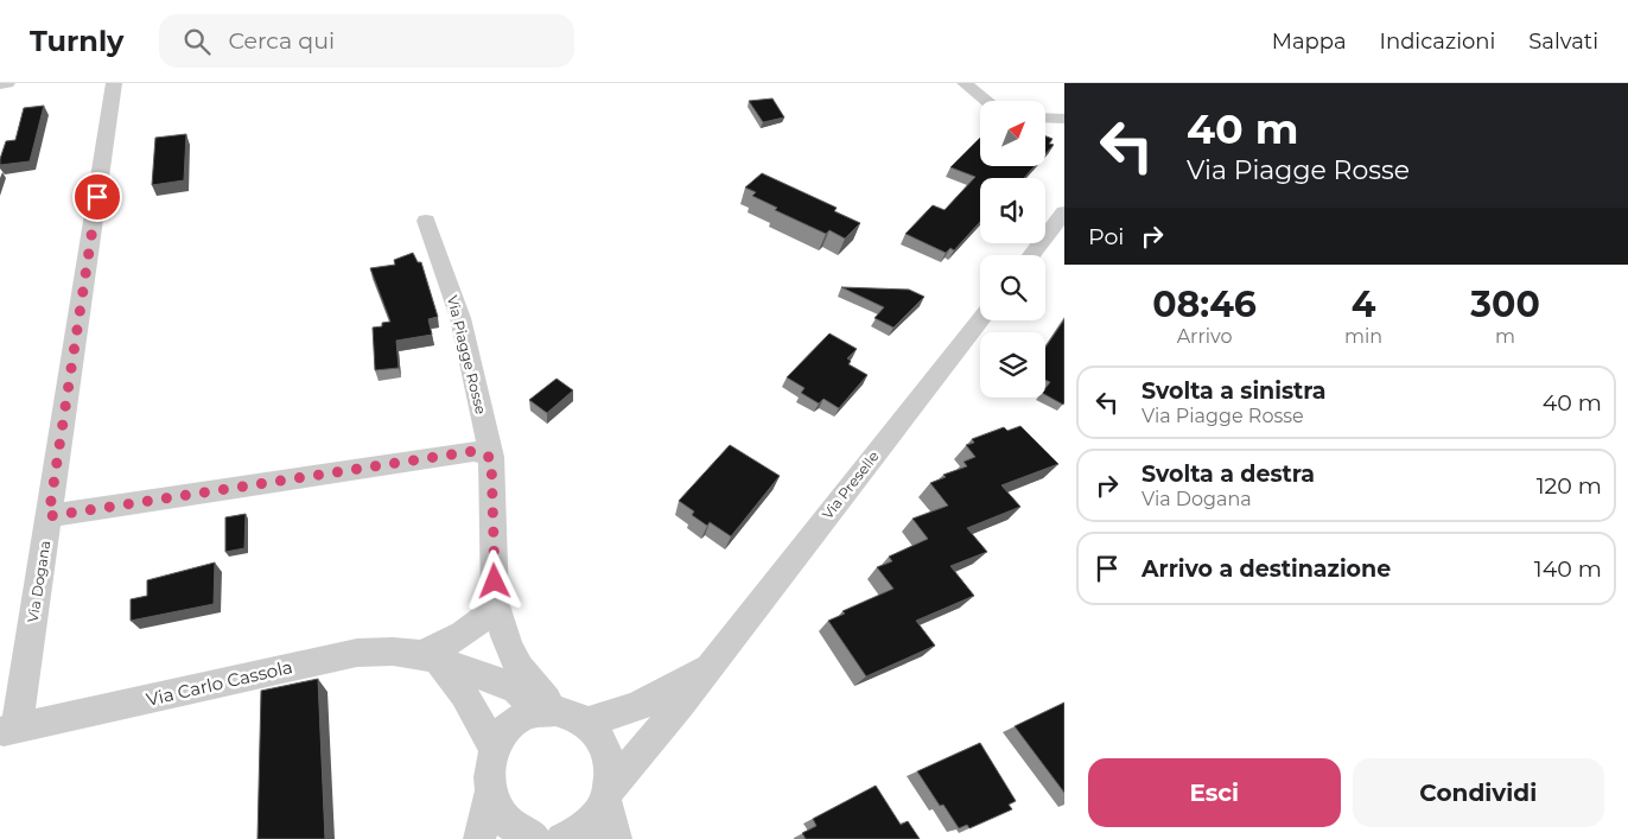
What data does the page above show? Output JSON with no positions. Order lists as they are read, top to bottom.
{
  "streets": {
    "street": [
      "Via Piagge Rosse",
      "Via Preselle",
      "Via Dogana",
      "Via Carlo Cassola"
    ]
  },
  "crossings": [
    ["Via Piagge Rosse", "Via Preselle"],
    ["Via Piagge Rosse", "Via Carlo Cassola"],
    ["Via Preselle", "Via Carlo Cassola"],
    ["Via Dogana", "Via Carlo Cassola"]
  ],
  "north": "top right",
  "page": {
    "header": "Turnly",
    "search": "Cerca qui",
    "nav": ["Mappa", "Indicazioni", "Salvati"],
    "turn": ["40 m", "Via Piagge Rosse"],
    "then": "Poi",
    "eta": [
      "08:46",
      "Arrivo",
      "4",
      "min",
      "300",
      "m"
    ],
    "list": [
      {
        "name": "Svolta a sinistra",
        "note": "Via Piagge Rosse",
        "value": "40 m"
      },
      {
        "name": "Svolta a destra",
        "note": "Via Dogana",
        "value": "120 m"
      },
      {
        "name": "Arrivo a destinazione",
        "value": "140 m"
      }
    ],
    "buttons": ["Esci", "Condividi"]
  }
}
